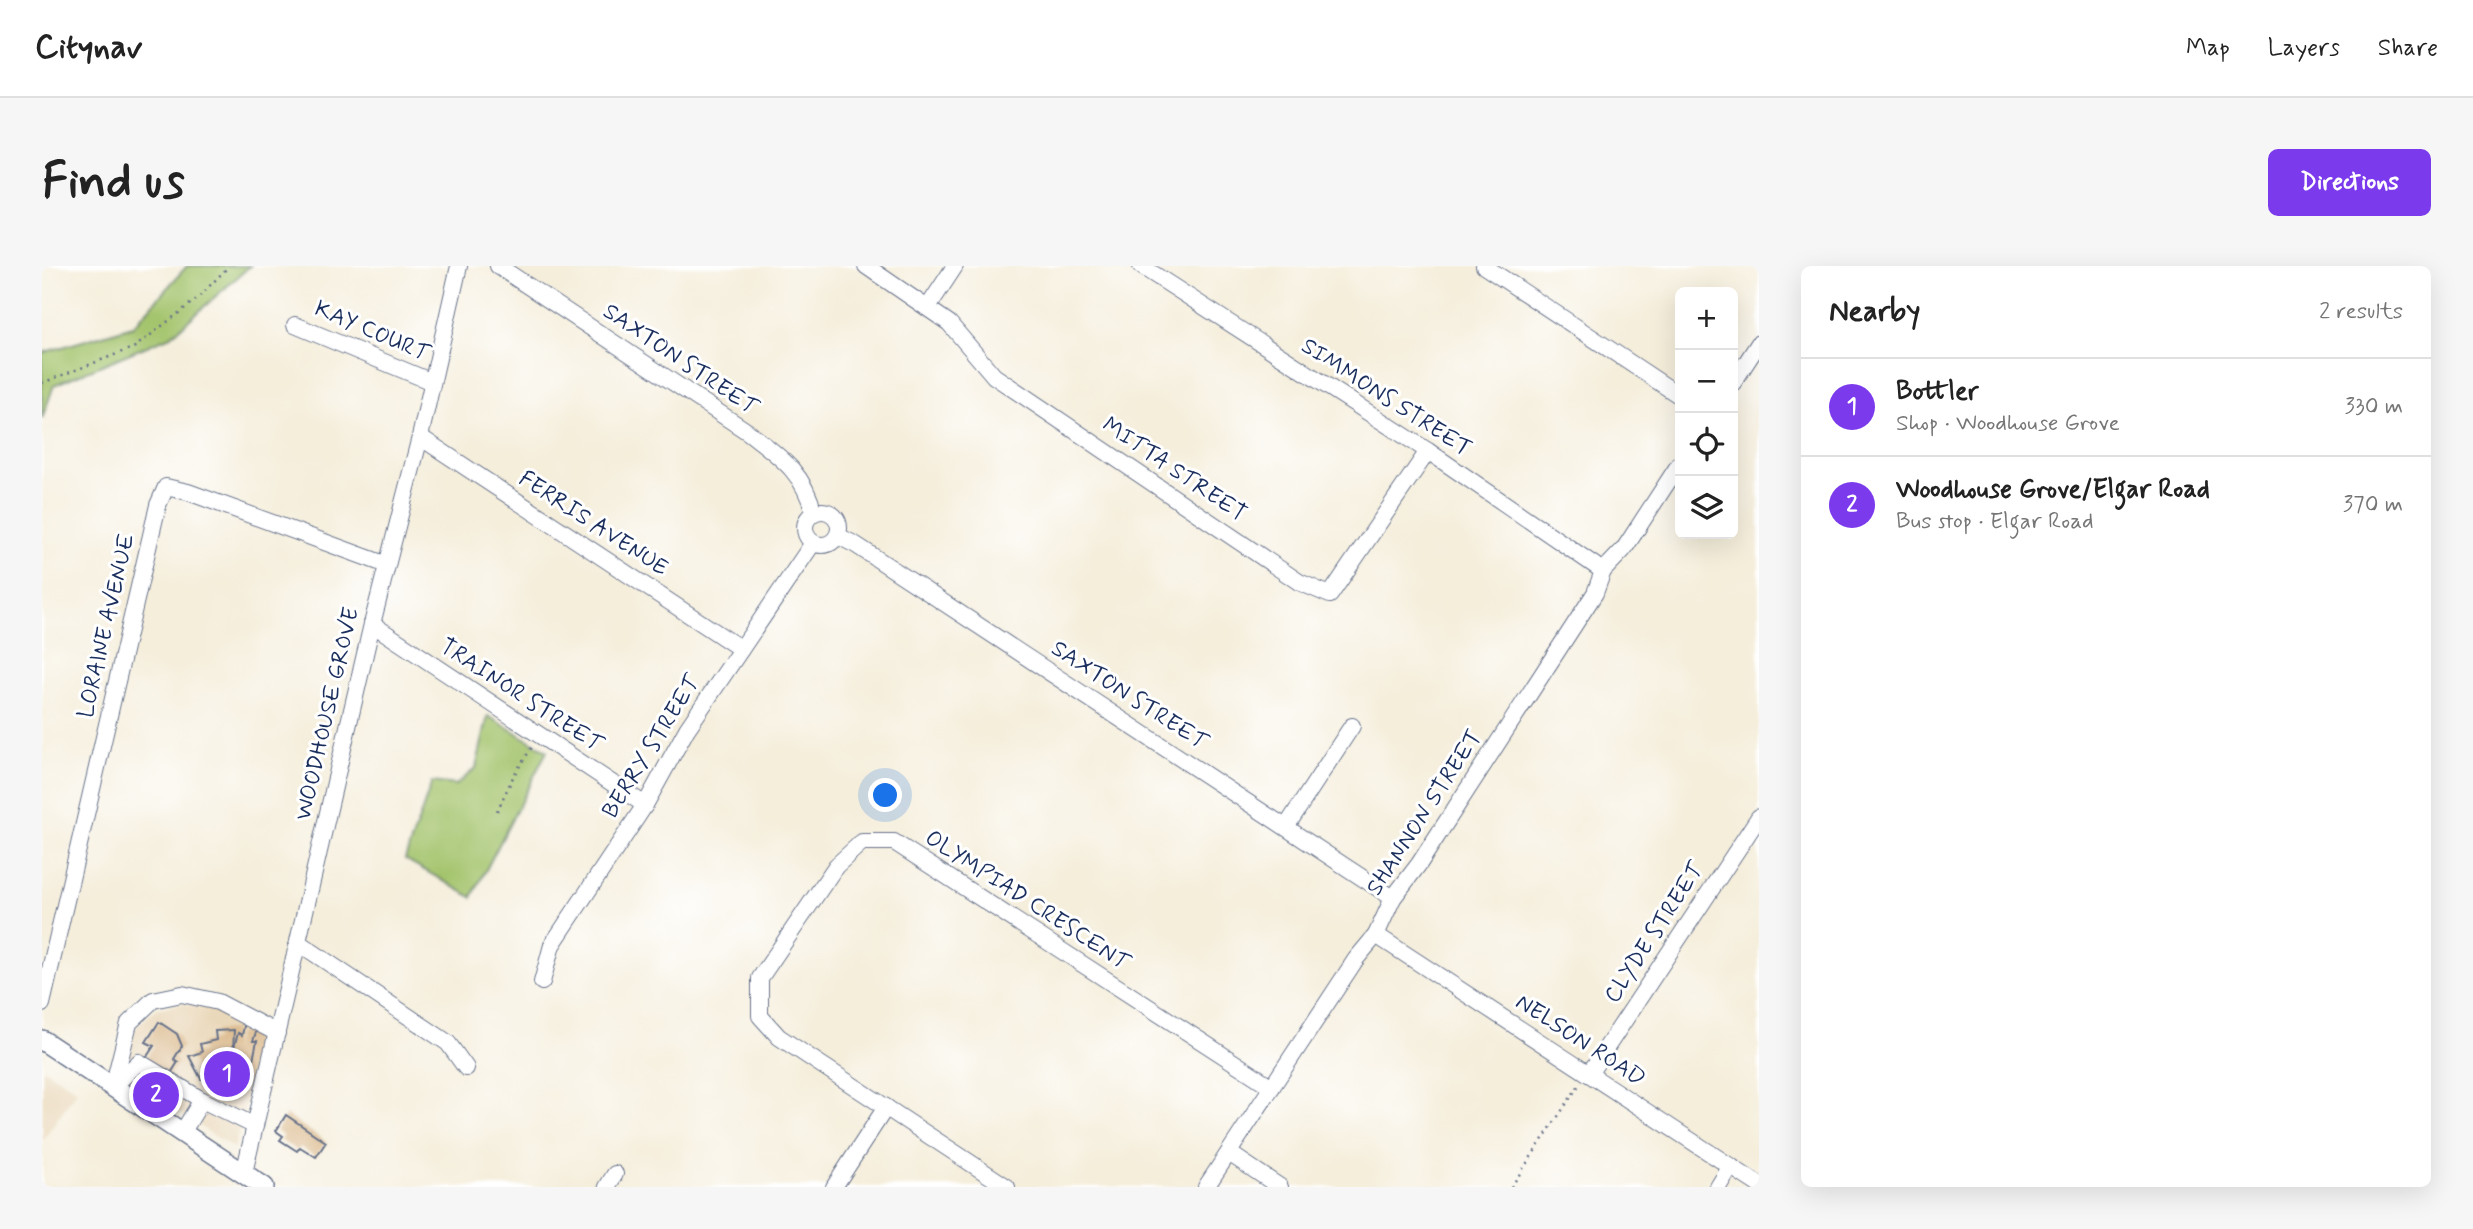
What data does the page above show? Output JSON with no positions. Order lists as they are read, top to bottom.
{
  "streets": {
    "street": [
      "KAY COURT",
      "SAXTON STREET",
      "SIMMONS STREET",
      "MITTA STREET",
      "FERRIS AVENUE",
      "LORAINE AVENUE",
      "TRAINOR STREET",
      "WOODHOUSE GROVE",
      "BERRY STREET",
      "SHANNON STREET",
      "OLYMPIAD CRESCENT",
      "CLYDE STREET",
      "NELSON ROAD"
    ]
  },
  "crossings": [
    ["KAY COURT", "WOODHOUSE GROVE"],
    ["SAXTON STREET", "BERRY STREET"],
    ["SAXTON STREET", "SHANNON STREET"],
    ["SIMMONS STREET", "MITTA STREET"],
    ["SIMMONS STREET", "SHANNON STREET"],
    ["FERRIS AVENUE", "WOODHOUSE GROVE"],
    ["FERRIS AVENUE", "BERRY STREET"],
    ["LORAINE AVENUE", "WOODHOUSE GROVE"],
    ["TRAINOR STREET", "WOODHOUSE GROVE"],
    ["TRAINOR STREET", "BERRY STREET"],
    ["SHANNON STREET", "OLYMPIAD CRESCENT"],
    ["SHANNON STREET", "NELSON ROAD"],
    ["CLYDE STREET", "NELSON ROAD"]
  ],
  "page": {
    "header": "Citynav",
    "nav": ["Map", "Layers", "Share"],
    "buttons": "Directions",
    "title": "Find us",
    "heading": ["Nearby", "2 results"],
    "map_buttons": ["+", "−"],
    "list": [
      {
        "mark": "1",
        "name": "Bottler",
        "note": "Shop · Woodhouse Grove",
        "value": "330 m"
      },
      {
        "mark": "2",
        "name": "Woodhouse Grove/Elgar Road",
        "note": "Bus stop · Elgar Road",
        "value": "370 m"
      }
    ],
    "pins": ["1", "2"]
  }
}
